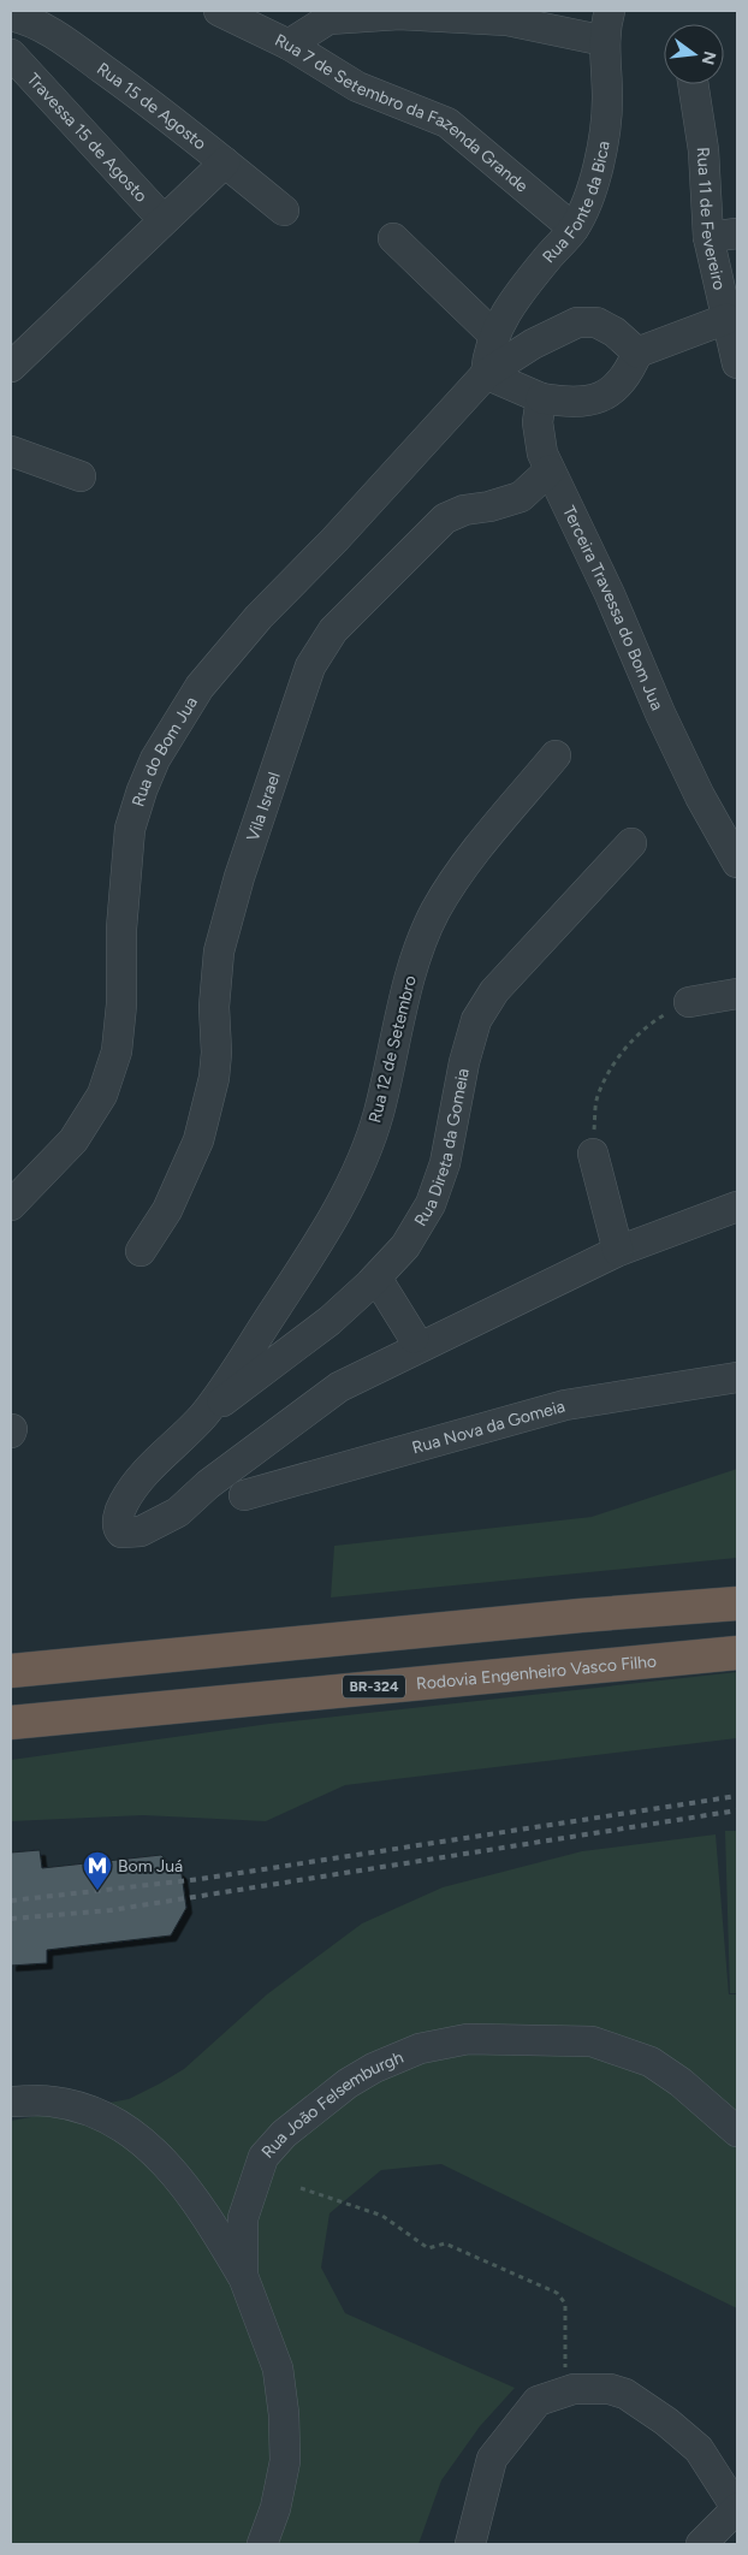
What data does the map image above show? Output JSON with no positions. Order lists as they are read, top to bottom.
{
  "streets": {
    "highway": ["Rodovia Engenheiro Vasco Filho", "BR-324"],
    "street": [
      "Rua 15 de Agosto",
      "Rua 7 de Setembro da Fazenda Grande",
      "Travessa 15 de Agosto",
      "Rua Fonte da Bica",
      "Rua 11 de Fevereiro",
      "Terceira Travessa do Bom Jua",
      "Rua do Bom Jua",
      "Vila Israel",
      "Rua 12 de Setembro",
      "Rua Direta da Gomeia",
      "Rua Nova da Gomeia",
      "Rua João Felsemburgh"
    ]
  },
  "crossings": [
    ["Rua 7 de Setembro da Fazenda Grande", "Rua Fonte da Bica"],
    ["Rua Fonte da Bica", "Rua do Bom Jua"],
    ["Terceira Travessa do Bom Jua", "Vila Israel"],
    ["Rua 12 de Setembro", "Rua Direta da Gomeia"]
  ],
  "places": {
    "metro station": ["Bom Juá"]
  },
  "north": "right"
}
